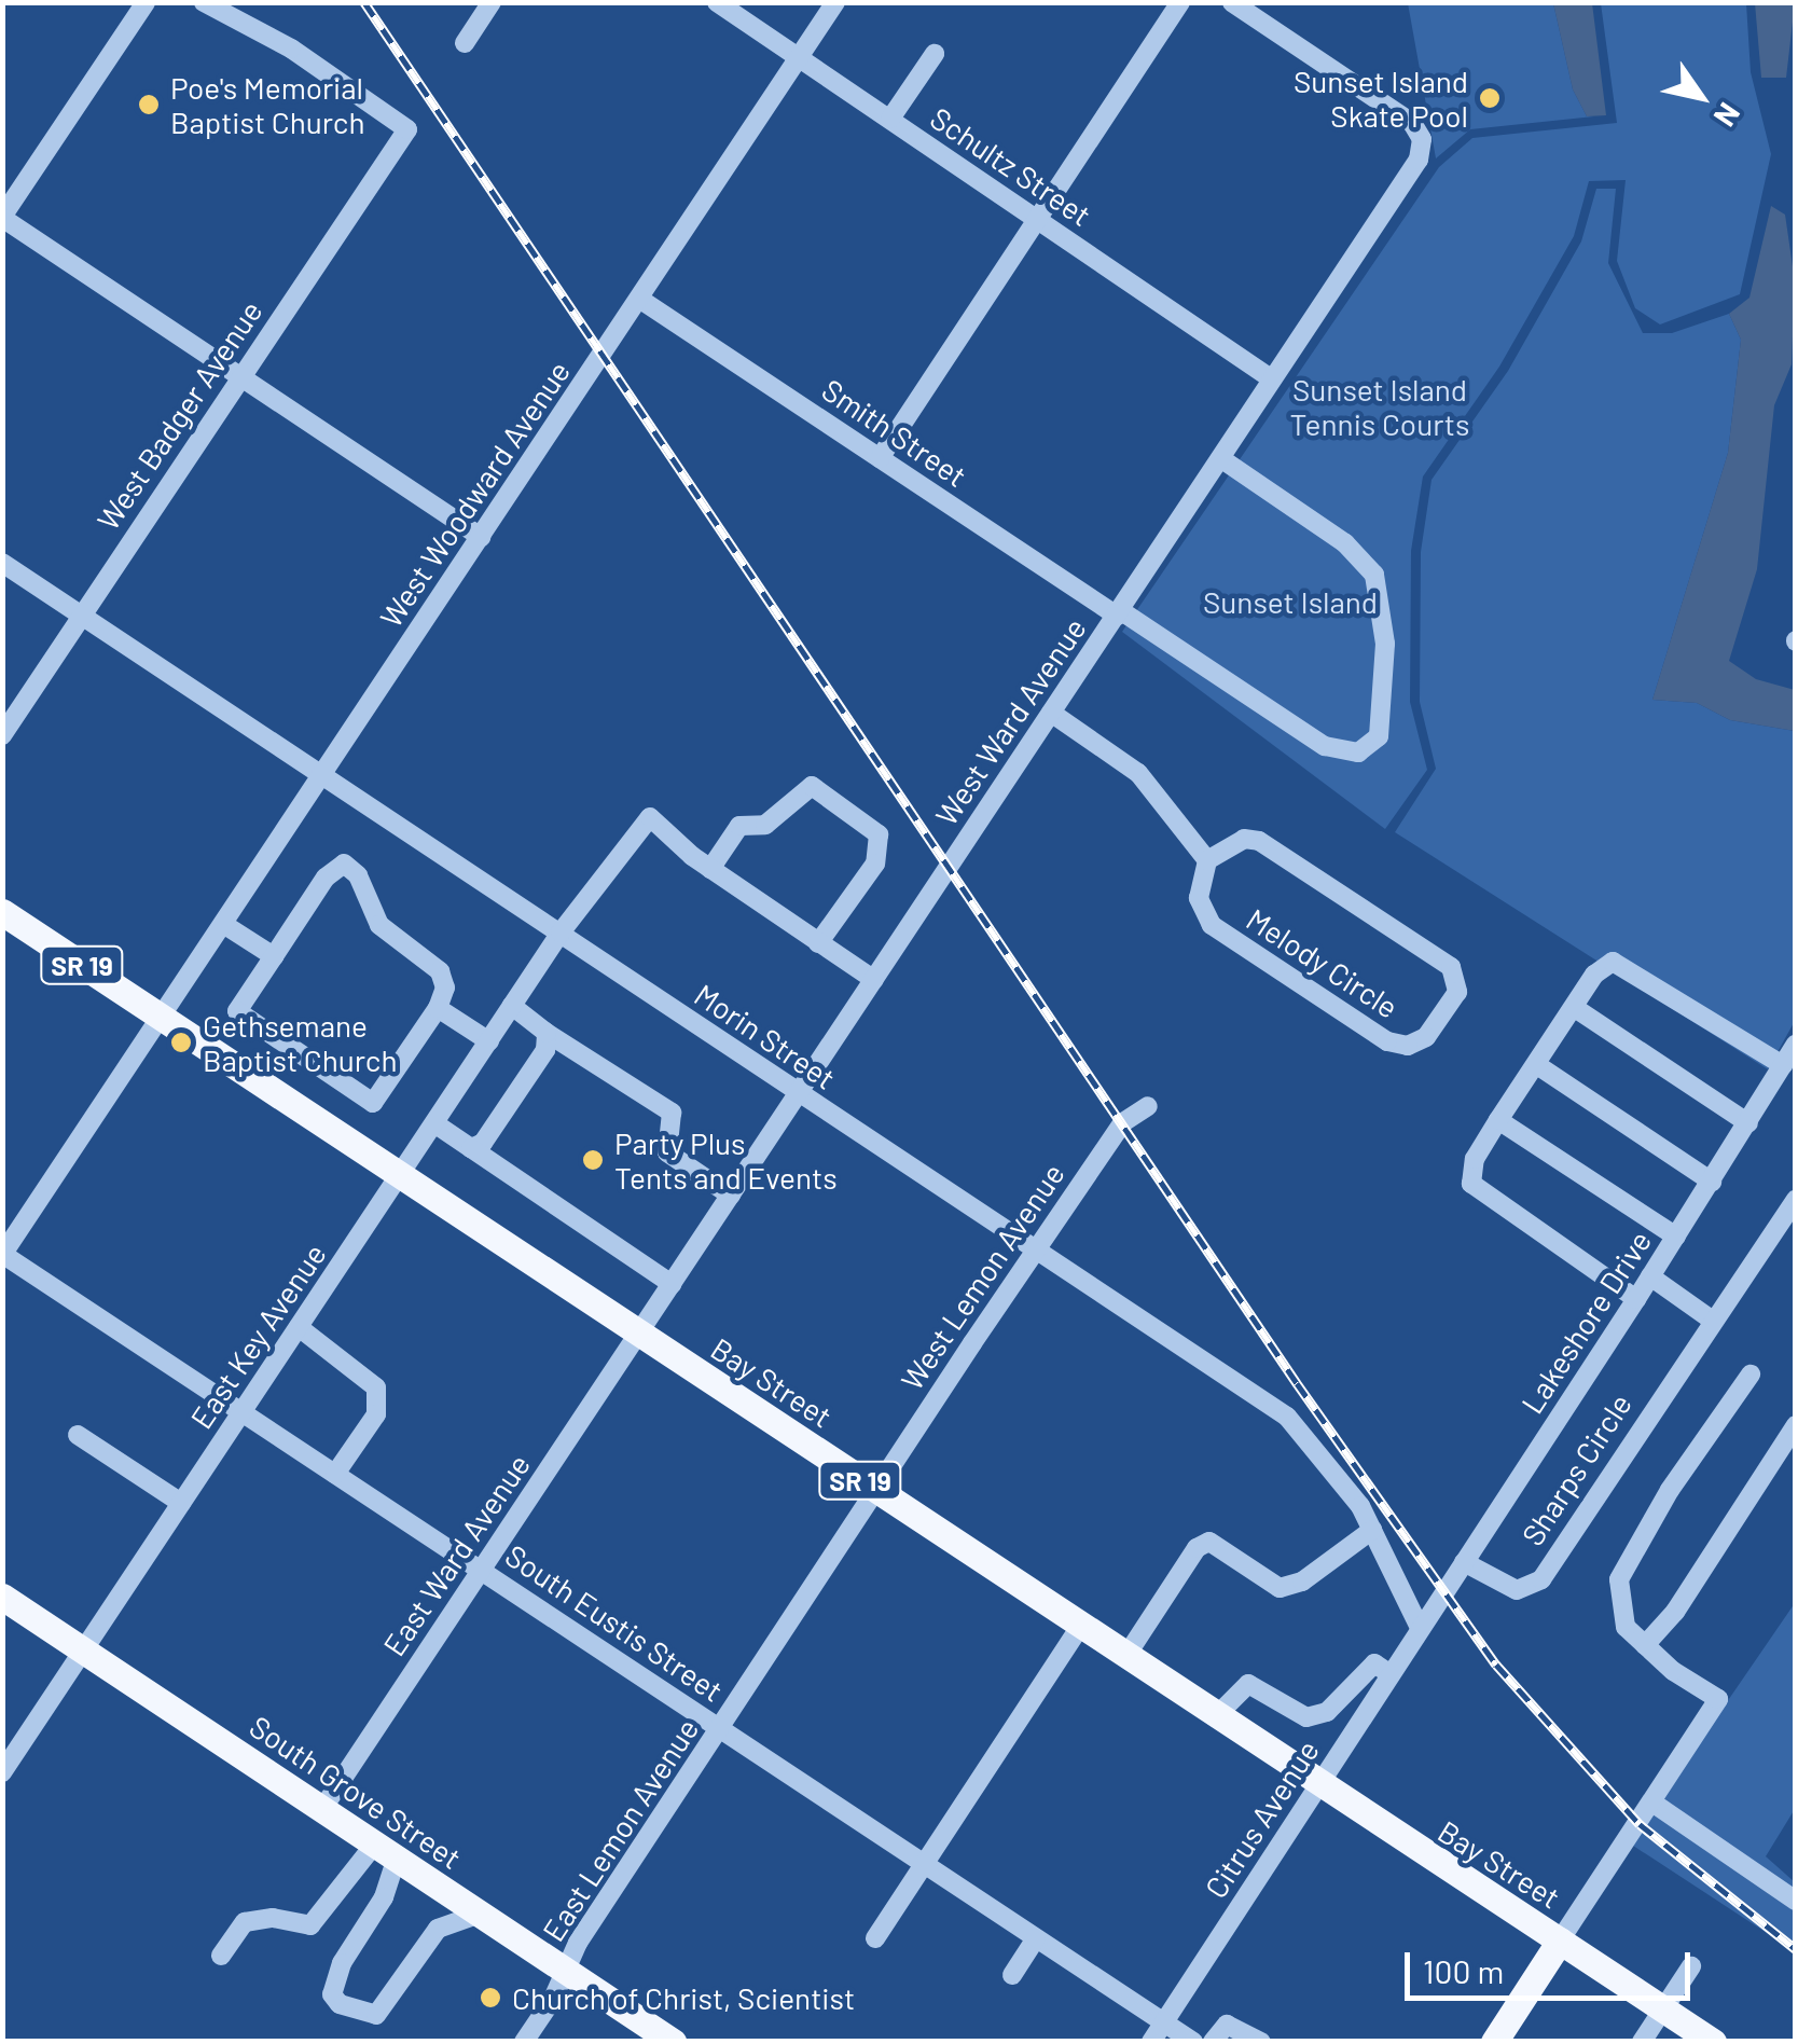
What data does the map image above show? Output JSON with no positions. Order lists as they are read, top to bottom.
{
  "streets": {
    "main road": ["SR 19", "Bay Street", "South Grove Street"],
    "street": [
      "Schultz Street",
      "West Badger Avenue",
      "Smith Street",
      "West Woodward Avenue",
      "West Ward Avenue",
      "Melody Circle",
      "Morin Street",
      "West Lemon Avenue",
      "Lakeshore Drive",
      "East Key Avenue",
      "Sharps Circle",
      "East Ward Avenue",
      "South Eustis Street",
      "Citrus Avenue",
      "East Lemon Avenue"
    ]
  },
  "crossings": [
    ["Schultz Street", "West Woodward Avenue"],
    ["Schultz Street", "West Ward Avenue"],
    ["West Badger Avenue", "Morin Street"],
    ["Smith Street", "West Woodward Avenue"],
    ["Smith Street", "West Ward Avenue"],
    ["West Woodward Avenue", "Morin Street"],
    ["West Woodward Avenue", "Bay Street"],
    ["West Woodward Avenue", "South Eustis Street"],
    ["West Ward Avenue", "Morin Street"],
    ["West Ward Avenue", "Bay Street"],
    ["West Ward Avenue", "East Ward Avenue"],
    ["SR 19", "Bay Street"],
    ["Morin Street", "West Lemon Avenue"],
    ["Morin Street", "Lakeshore Drive"],
    ["Morin Street", "East Key Avenue"],
    ["Morin Street", "Citrus Avenue"],
    ["West Lemon Avenue", "Bay Street"],
    ["West Lemon Avenue", "East Lemon Avenue"],
    ["Lakeshore Drive", "Sharps Circle"],
    ["Lakeshore Drive", "Citrus Avenue"],
    ["East Key Avenue", "Bay Street"],
    ["East Key Avenue", "South Eustis Street"],
    ["East Key Avenue", "South Grove Street"],
    ["Bay Street", "East Ward Avenue"],
    ["Bay Street", "Citrus Avenue"],
    ["Bay Street", "East Lemon Avenue"],
    ["East Ward Avenue", "South Eustis Street"],
    ["East Ward Avenue", "South Grove Street"],
    ["South Eustis Street", "Citrus Avenue"],
    ["South Eustis Street", "East Lemon Avenue"],
    ["South Grove Street", "East Lemon Avenue"]
  ],
  "parks": ["Sunset Island Tennis Courts", "Sunset Island"],
  "places": [
    "Sunset Island Skate Pool",
    "Poe's Memorial Baptist Church",
    "Gethsemane Baptist Church",
    "Party Plus Tents and Events",
    "Church of Christ, Scientist"
  ],
  "scale_bar": "100 m",
  "north": "bottom right"
}
